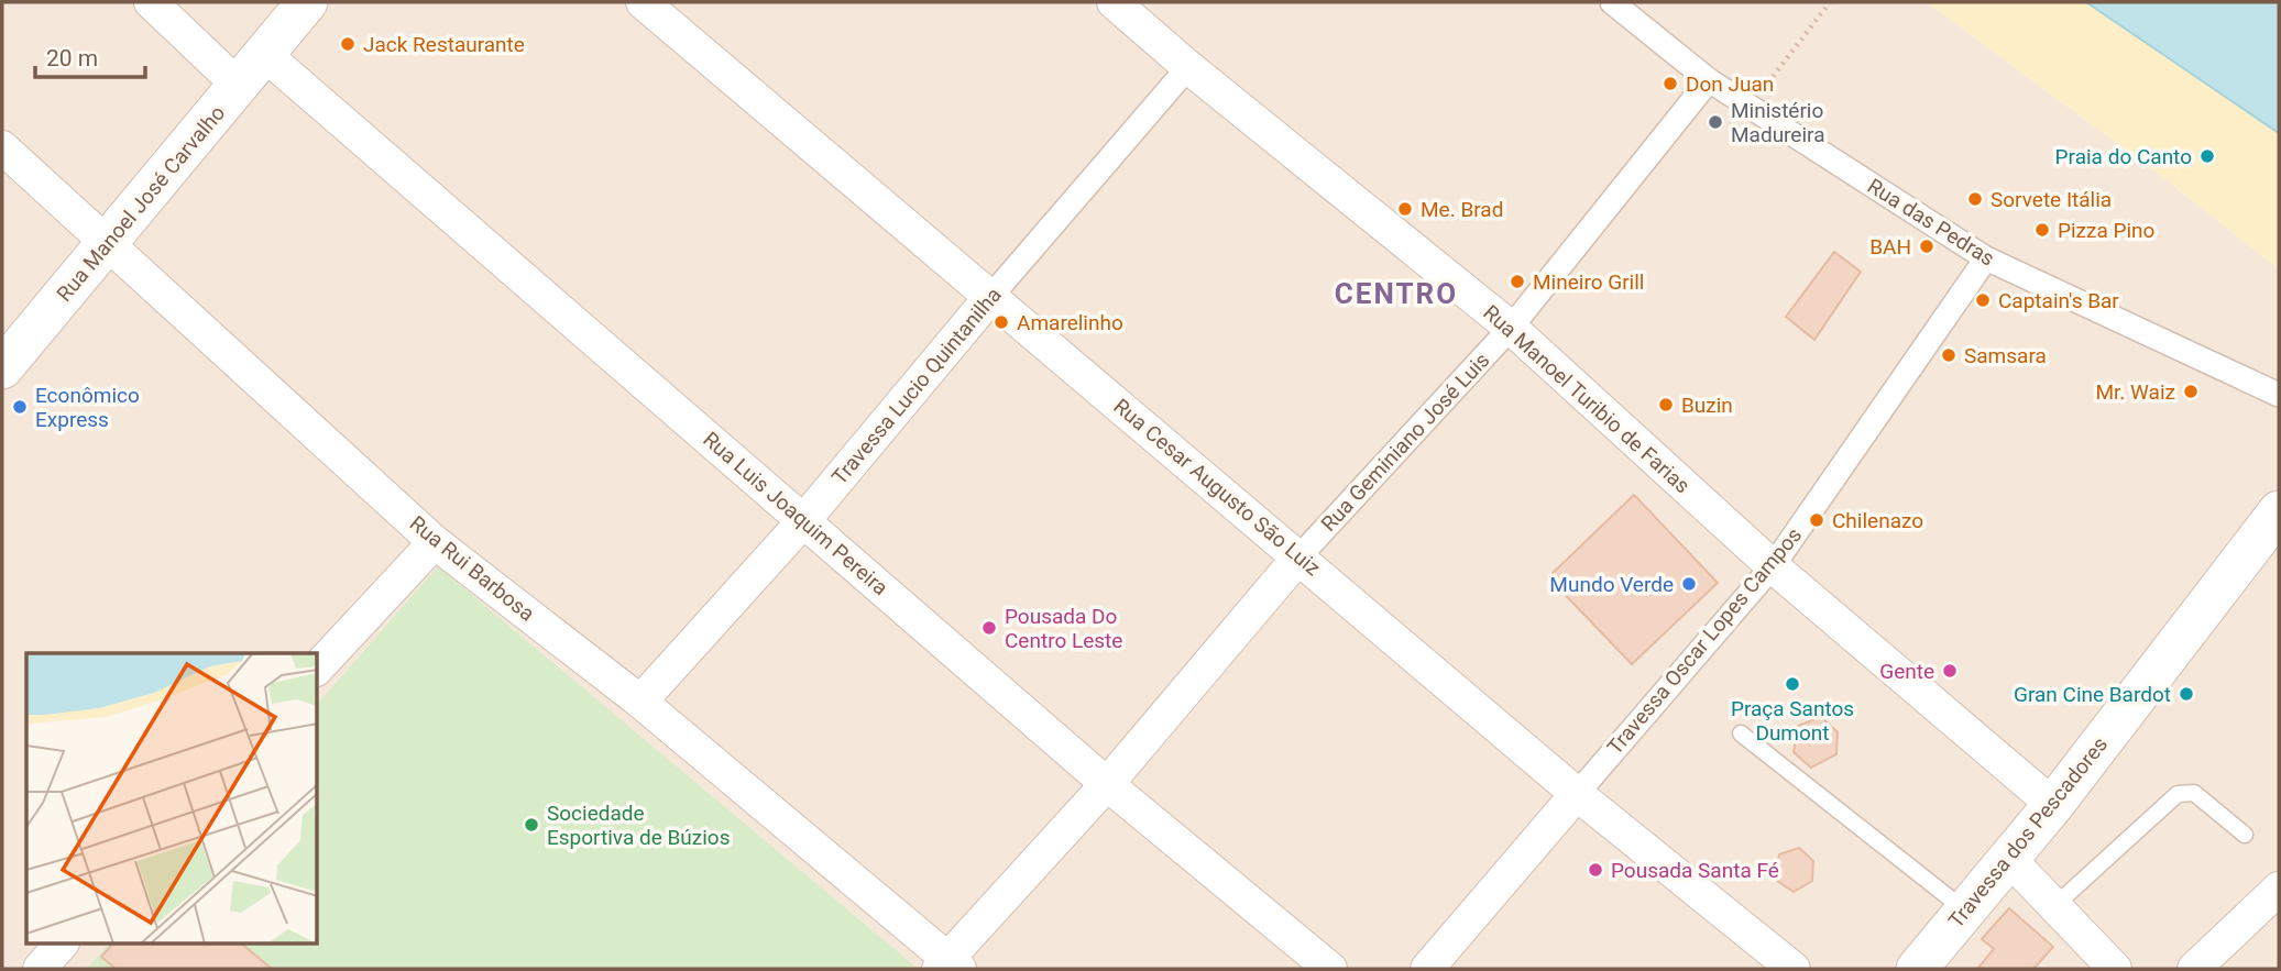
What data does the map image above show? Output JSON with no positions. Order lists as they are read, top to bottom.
{
  "streets": {
    "street": [
      "Rua Manoel José Carvalho",
      "Rua das Pedras",
      "Travessa Lucio Quintanilha",
      "Rua Manoel Turibio de Farias",
      "Rua Geminiano José Luis",
      "Rua Cesar Augusto São Luiz",
      "Rua Luis Joaquim Pereira",
      "Rua Rui Barbosa",
      "Travessa Oscar Lopes Campos",
      "Travessa dos Pescadores"
    ]
  },
  "crossings": [
    ["Rua Manoel José Carvalho", "Rua Luis Joaquim Pereira"],
    ["Rua Manoel José Carvalho", "Rua Rui Barbosa"],
    ["Rua das Pedras", "Rua Geminiano José Luis"],
    ["Rua das Pedras", "Travessa Oscar Lopes Campos"],
    ["Travessa Lucio Quintanilha", "Rua Manoel Turibio de Farias"],
    ["Travessa Lucio Quintanilha", "Rua Cesar Augusto São Luiz"],
    ["Travessa Lucio Quintanilha", "Rua Luis Joaquim Pereira"],
    ["Travessa Lucio Quintanilha", "Rua Rui Barbosa"],
    ["Rua Manoel Turibio de Farias", "Rua Geminiano José Luis"],
    ["Rua Manoel Turibio de Farias", "Travessa Oscar Lopes Campos"],
    ["Rua Manoel Turibio de Farias", "Travessa dos Pescadores"],
    ["Rua Geminiano José Luis", "Rua Cesar Augusto São Luiz"],
    ["Rua Geminiano José Luis", "Rua Luis Joaquim Pereira"],
    ["Rua Geminiano José Luis", "Rua Rui Barbosa"],
    ["Rua Cesar Augusto São Luiz", "Travessa Oscar Lopes Campos"]
  ],
  "districts": ["CENTRO"],
  "places": [
    "Jack Restaurante",
    "Don Juan",
    "Ministério Madureira",
    "Praia do Canto",
    "Sorvete Itália",
    "Me. Brad",
    "Pizza Pino",
    "BAH",
    "Mineiro Grill",
    "Captain's Bar",
    "Amarelinho",
    "Samsara",
    "Mr. Waiz",
    "Buzin",
    "Econômico Express",
    "Chilenazo",
    "Mundo Verde",
    "Pousada Do Centro Leste",
    "Gente",
    "Praça Santos Dumont",
    "Gran Cine Bardot",
    "Sociedade Esportiva de Búzios",
    "Pousada Santa Fé"
  ],
  "scale_bar": "20 m"
}
